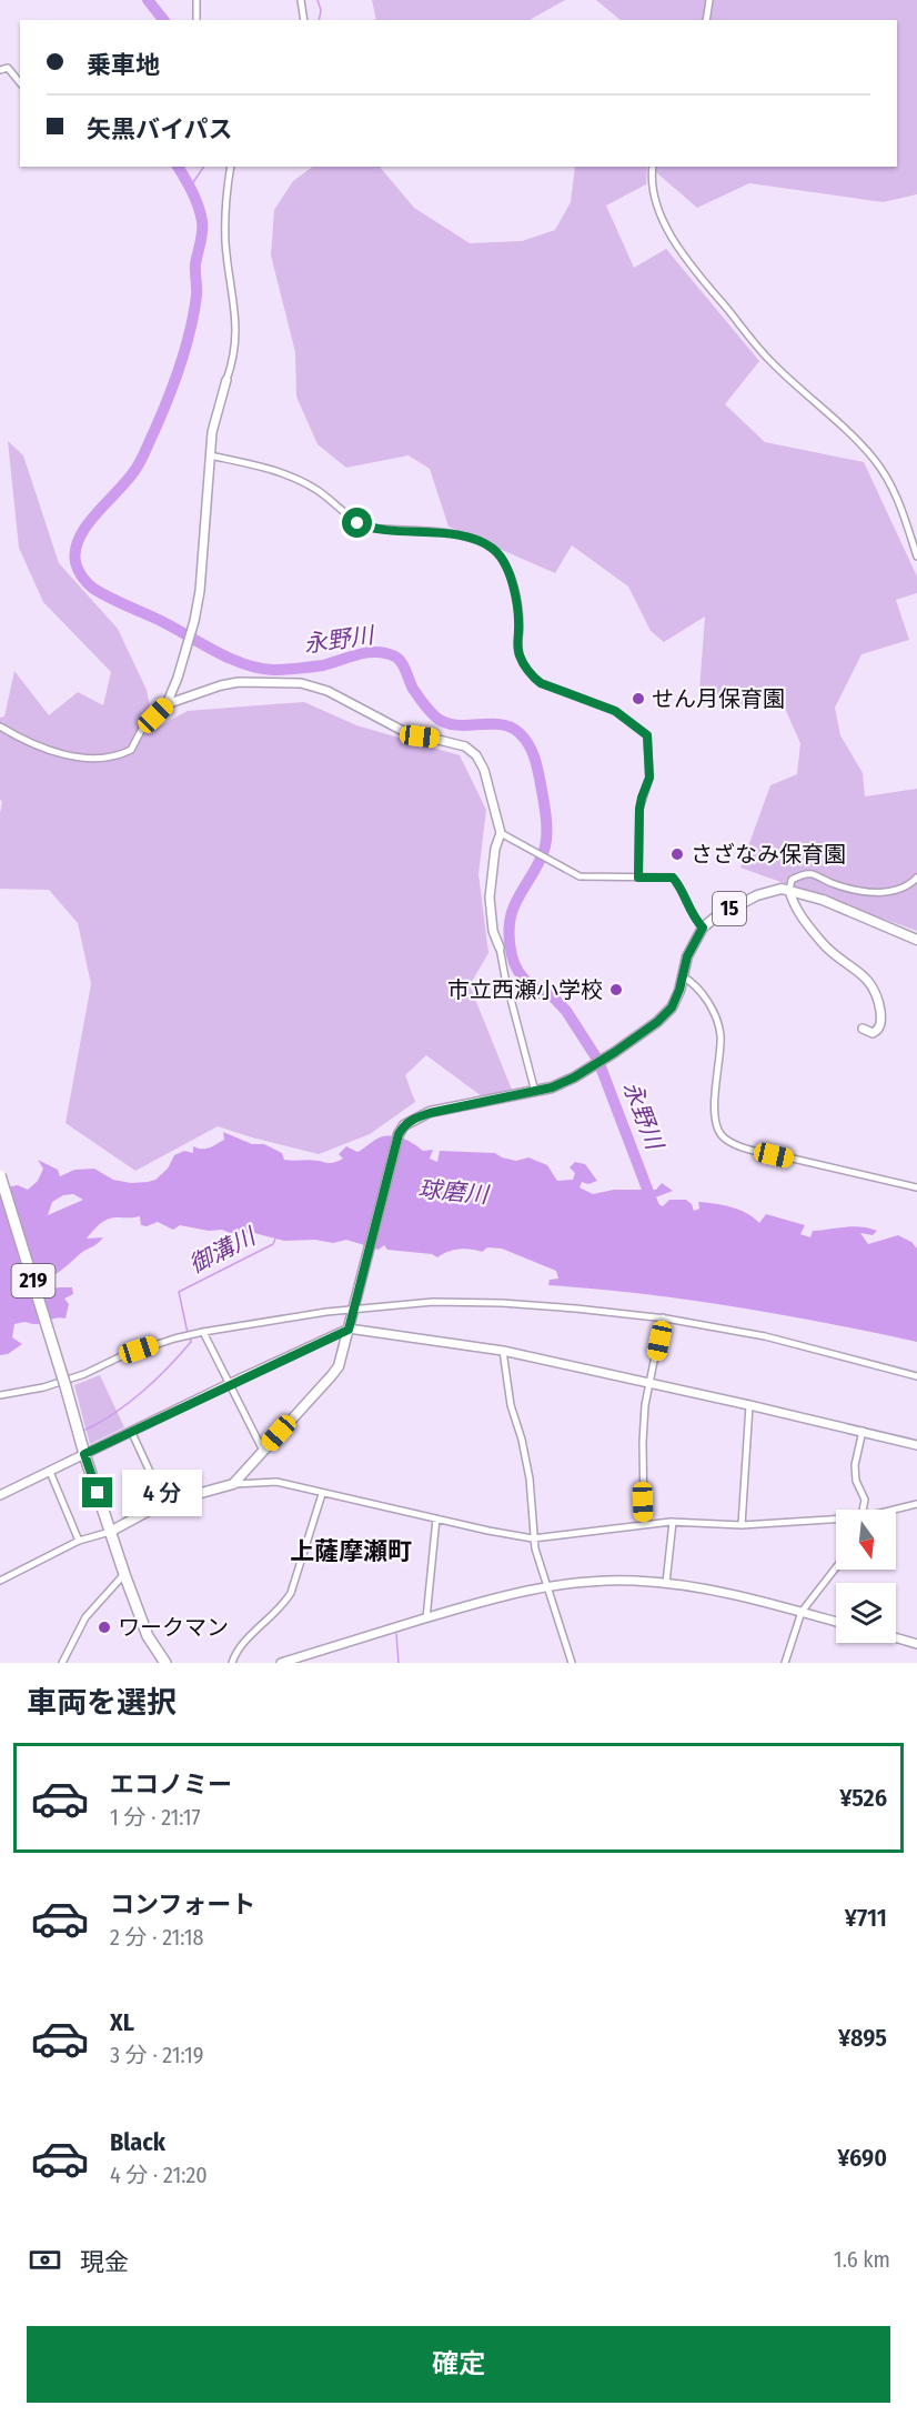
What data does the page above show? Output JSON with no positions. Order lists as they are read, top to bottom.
{
  "streets": {
    "highway": ["219"],
    "main road": ["15"]
  },
  "districts": ["上薩摩瀬町"],
  "water": ["永野川", "球磨川", "御溝川"],
  "places": [
    "せん月保育園",
    "さざなみ保育園",
    "市立西瀬小学校",
    "ワークマン"
  ],
  "north": "bottom",
  "page": {
    "banner": ["乗車地", "矢黒バイパス"],
    "bubble": "4 分",
    "heading": "車両を選択",
    "list": [
      {
        "name": "エコノミー",
        "note": "1 分 · 21:17",
        "value": "¥526"
      },
      {
        "name": "コンフォート",
        "note": "2 分 · 21:18",
        "value": "¥711"
      },
      {
        "name": "XL",
        "note": "3 分 · 21:19",
        "value": "¥895"
      },
      {
        "name": "Black",
        "note": "4 分 · 21:20",
        "value": "¥690"
      }
    ],
    "pay": ["現金", "1.6 km"],
    "buttons": "確定"
  }
}
